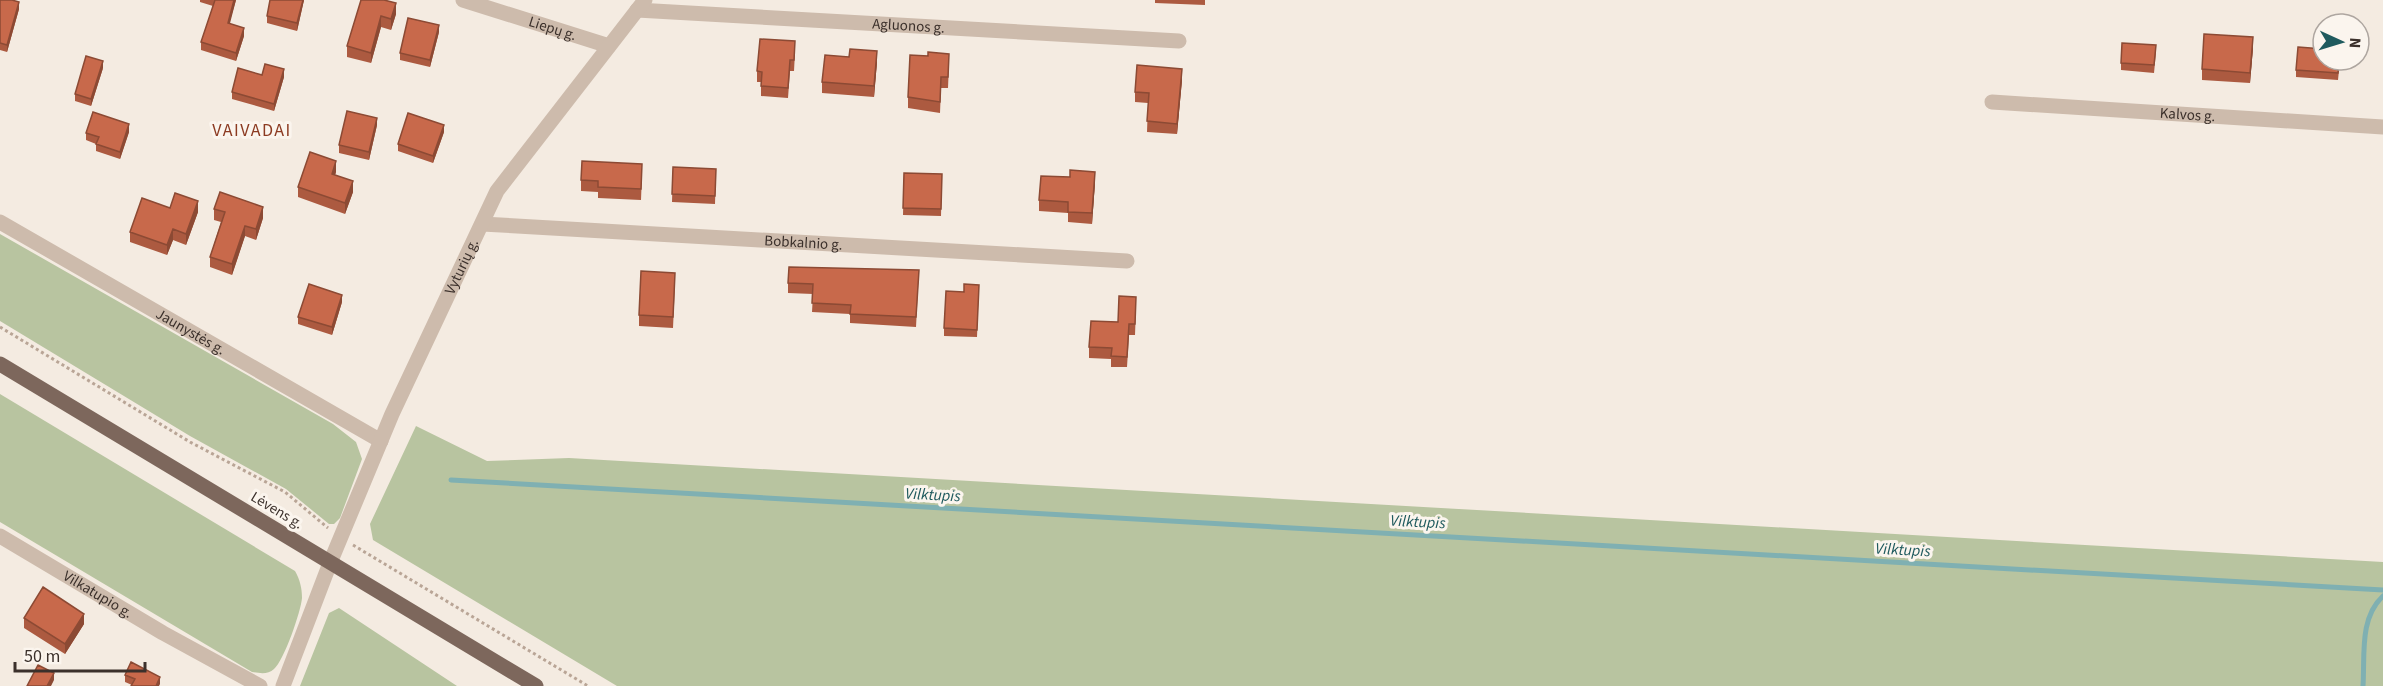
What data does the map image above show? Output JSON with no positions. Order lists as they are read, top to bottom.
{
  "streets": {
    "main road": ["Lėvens g."],
    "street": [
      "Agluonos g.",
      "Liepų g.",
      "Kalvos g.",
      "Bobkalnio g.",
      "Vyturių g.",
      "Jaunystės g.",
      "Vilkatupio g."
    ]
  },
  "crossings": [
    ["Agluonos g.", "Vyturių g."],
    ["Liepų g.", "Vyturių g."],
    ["Bobkalnio g.", "Vyturių g."],
    ["Vyturių g.", "Jaunystės g."],
    ["Vyturių g.", "Lėvens g."]
  ],
  "districts": ["VAIVADAI"],
  "water": ["Vilktupis"],
  "scale_bar": "50 m",
  "north": "right"
}
